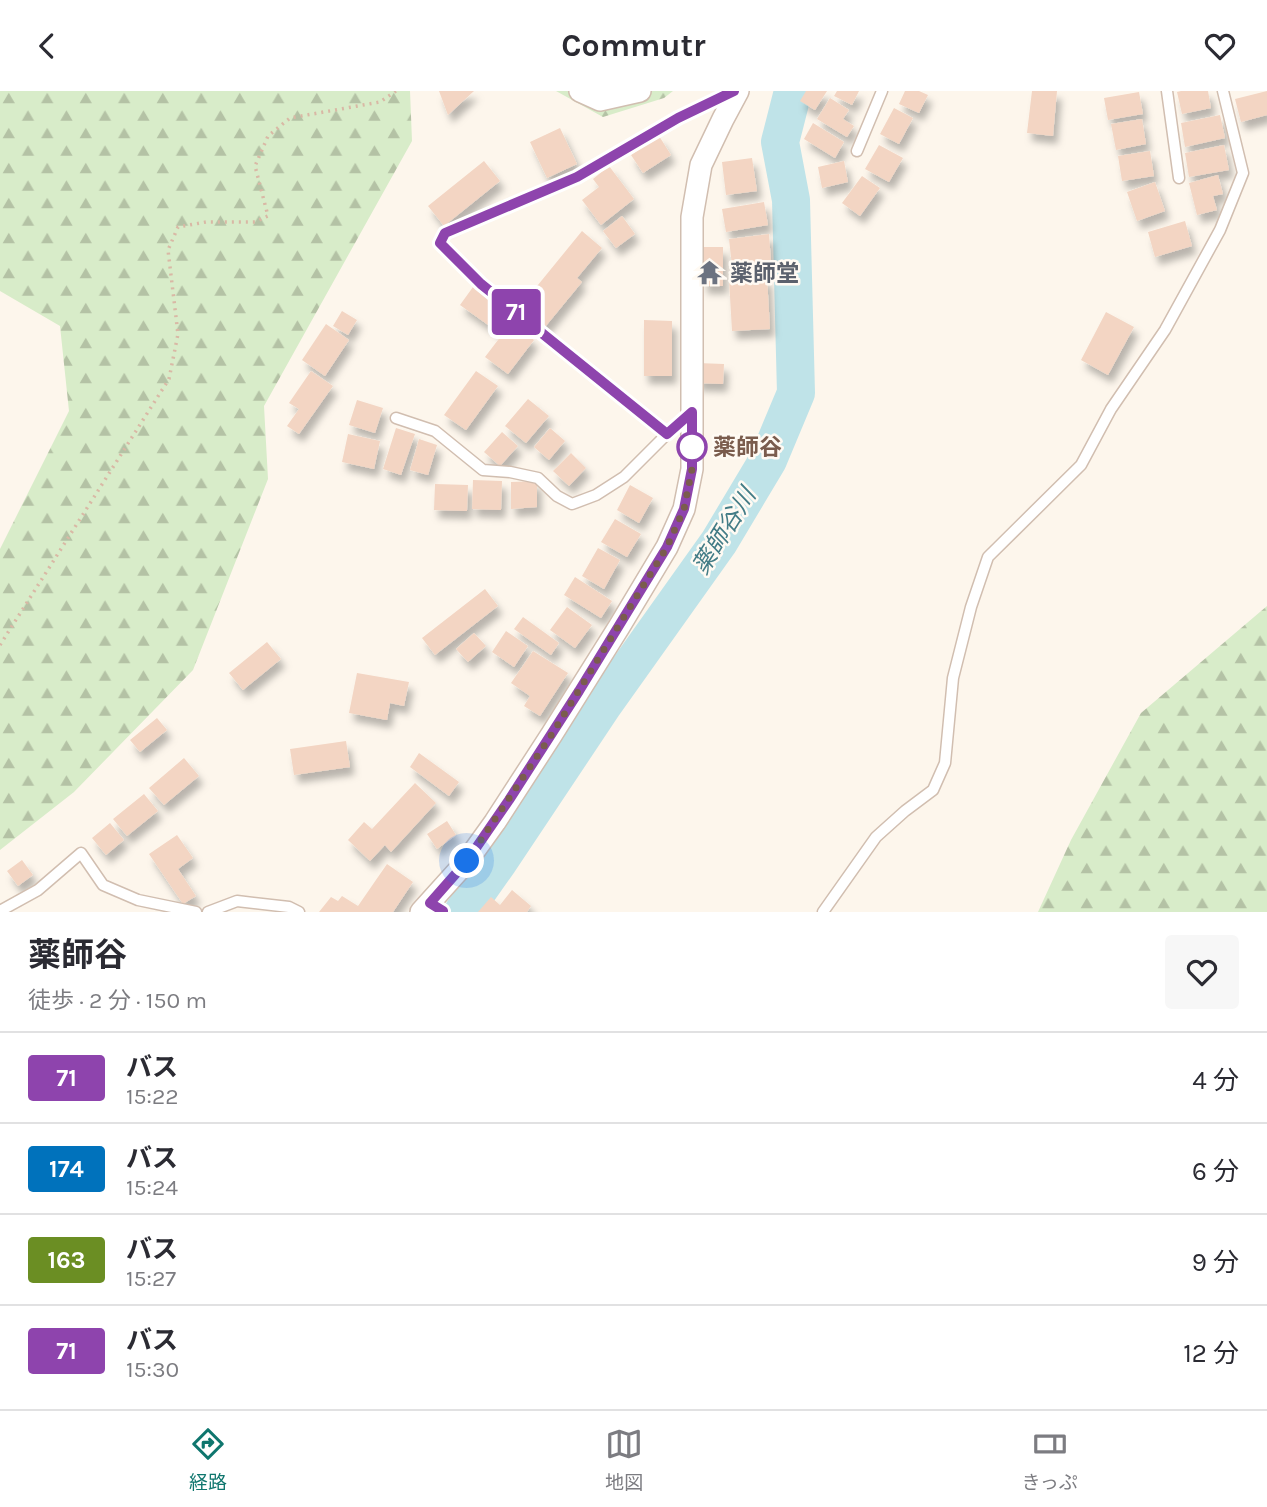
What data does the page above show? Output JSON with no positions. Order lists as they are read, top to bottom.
{
  "water": ["薬師谷川"],
  "places": {
    "temple": ["薬師堂"],
    "other": ["薬師谷"]
  },
  "lines": ["bus line 71"],
  "page": {
    "header": "Commutr",
    "on_map": "71",
    "heading": ["薬師谷", "徒歩 · 2 分 · 150 m"],
    "list": [
      {
        "mark": "71",
        "name": "バス",
        "note": "15:22",
        "value": "4 分"
      },
      {
        "mark": "174",
        "name": "バス",
        "note": "15:24",
        "value": "6 分"
      },
      {
        "mark": "163",
        "name": "バス",
        "note": "15:27",
        "value": "9 分"
      },
      {
        "mark": "71",
        "name": "バス",
        "note": "15:30",
        "value": "12 分"
      }
    ],
    "tabs": ["経路", "地図", "きっぷ"]
  }
}
